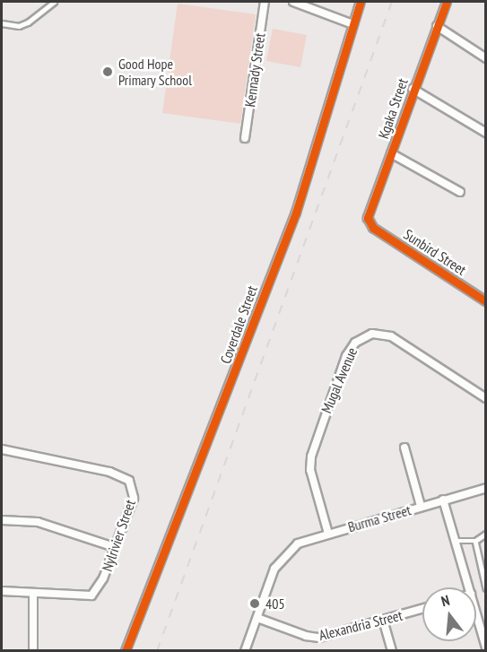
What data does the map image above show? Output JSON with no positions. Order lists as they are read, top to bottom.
{
  "streets": {
    "street": [
      "Kennady Street",
      "Kgaka Street",
      "Sunbird Street",
      "Coverdale Street",
      "Mugal Avenue",
      "Burma Street",
      "Nylrivier Street",
      "Alexandria Street"
    ]
  },
  "crossings": [
    ["Kgaka Street", "Sunbird Street"],
    ["Mugal Avenue", "Burma Street"],
    ["Burma Street", "Alexandria Street"]
  ],
  "places": ["Good Hope Primary School", "405"],
  "north": "top"
}
